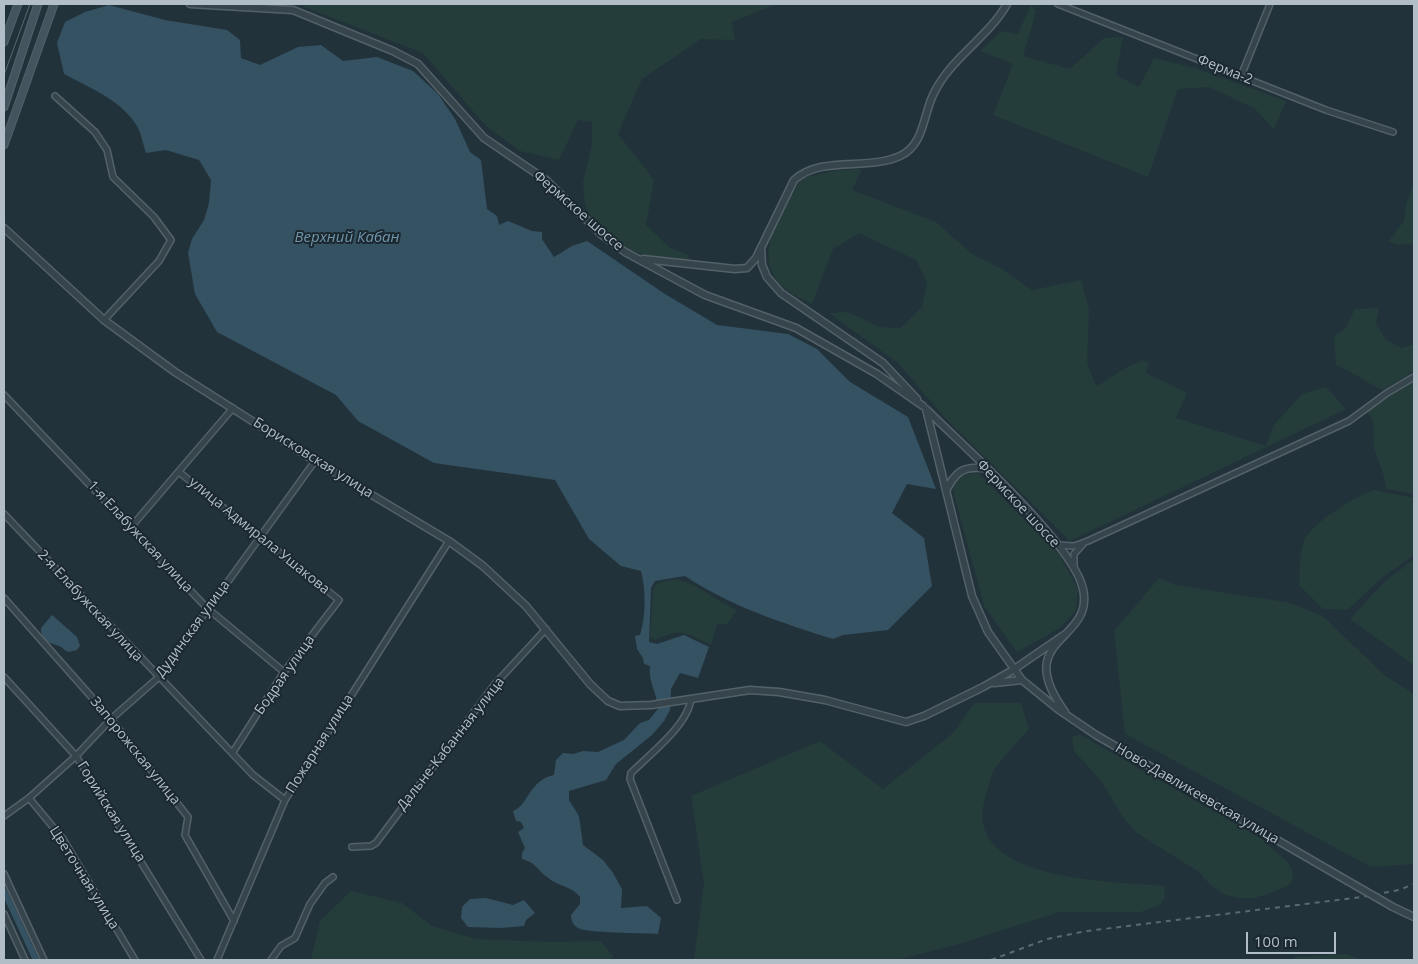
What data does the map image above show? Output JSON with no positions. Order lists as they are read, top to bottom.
{
  "streets": {
    "street": [
      "Ферма-2",
      "Фермское шоссе",
      "Борисковская улица",
      "улица Адмирала Ушакова",
      "1-я Елабужская улица",
      "2-я Елабужская улица",
      "Дудинская улица",
      "Бодрая улица",
      "Пожарная улица",
      "Дальне-Кабанная улица",
      "Запорожская улица",
      "Ново-Давликеевская улица",
      "Горийская улица",
      "Цветочная улица"
    ]
  },
  "crossings": [
    ["Фермское шоссе", "Ново-Давликеевская улица"],
    ["Борисковская улица", "Дудинская улица"],
    ["Борисковская улица", "Пожарная улица"],
    ["Борисковская улица", "Дальне-Кабанная улица"],
    ["улица Адмирала Ушакова", "Дудинская улица"],
    ["улица Адмирала Ушакова", "Бодрая улица"],
    ["1-я Елабужская улица", "Дудинская улица"],
    ["1-я Елабужская улица", "Бодрая улица"],
    ["2-я Елабужская улица", "Дудинская улица"],
    ["2-я Елабужская улица", "Бодрая улица"],
    ["2-я Елабужская улица", "Пожарная улица"],
    ["Дудинская улица", "Запорожская улица"],
    ["Дудинская улица", "Горийская улица"],
    ["Дудинская улица", "Цветочная улица"],
    ["Пожарная улица", "Запорожская улица"]
  ],
  "water": ["Верхний Кабан"],
  "scale_bar": "100 m"
}
